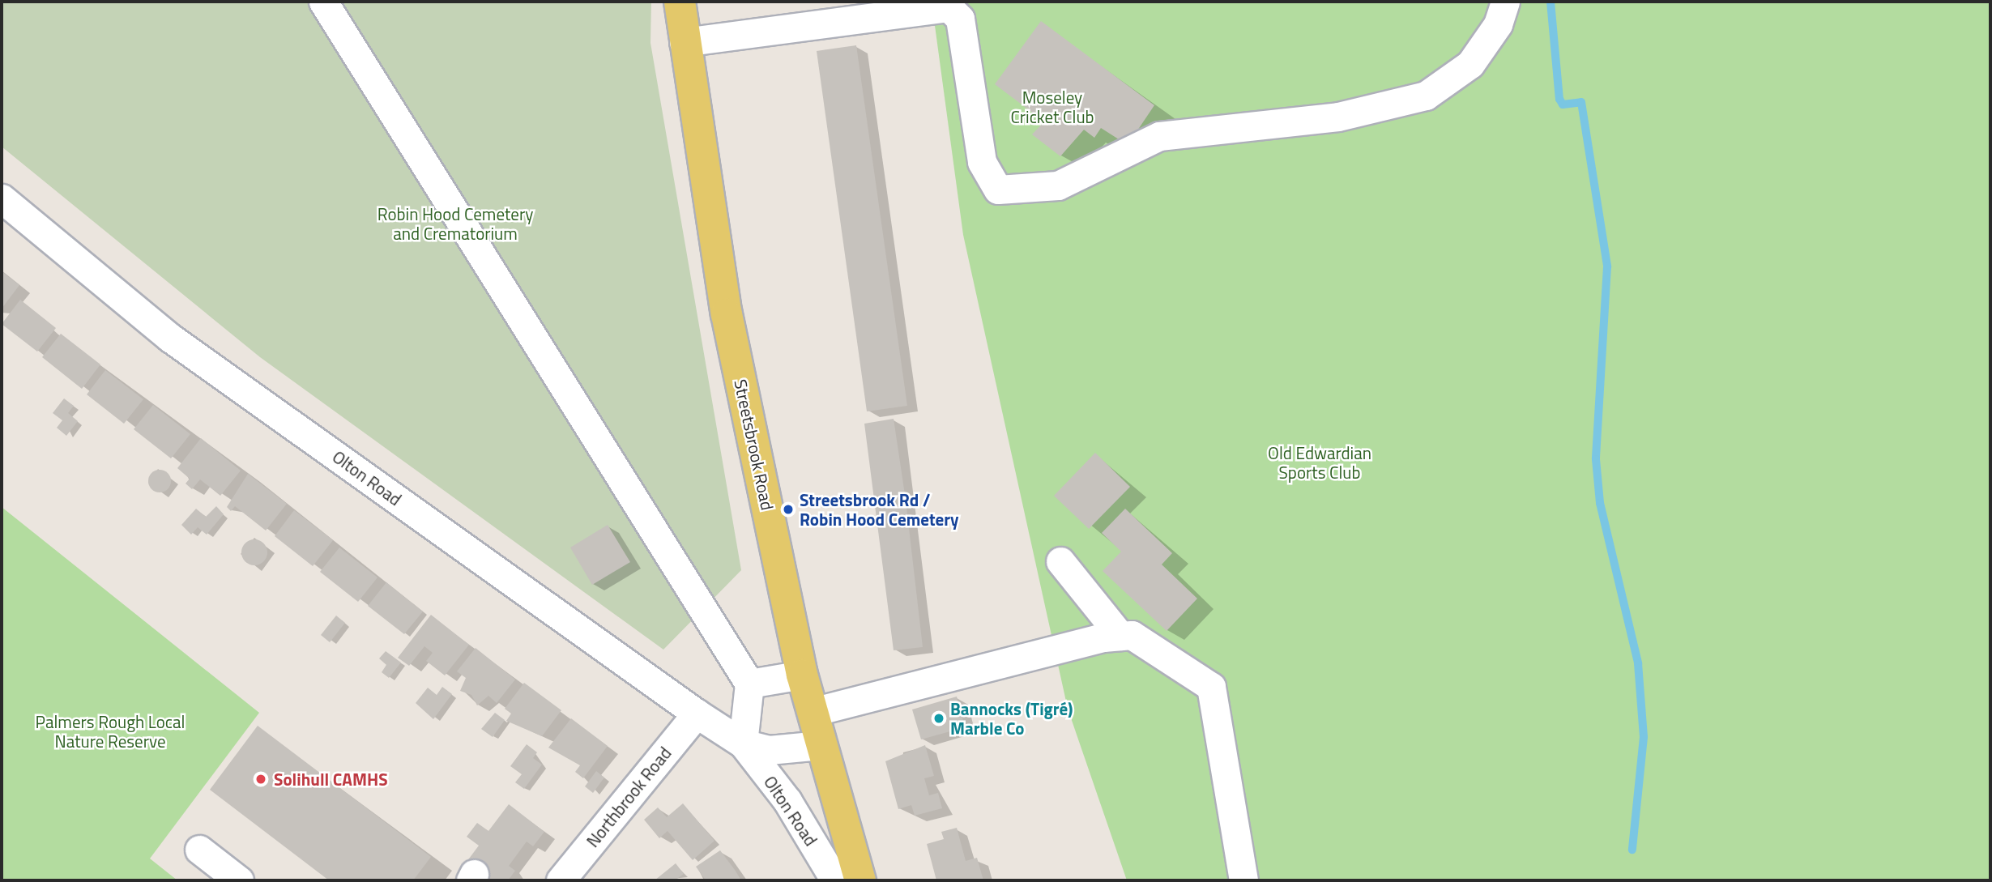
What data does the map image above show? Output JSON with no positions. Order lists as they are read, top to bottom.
{
  "streets": {
    "main road": ["Streetsbrook Road"],
    "street": ["Olton Road", "Northbrook Road"]
  },
  "crossings": [
    ["Streetsbrook Road", "Olton Road"],
    ["Olton Road", "Northbrook Road"]
  ],
  "parks": [
    "Moseley Cricket Club",
    "Robin Hood Cemetery and Crematorium",
    "Old Edwardian Sports Club",
    "Palmers Rough Local Nature Reserve"
  ],
  "places": ["Streetsbrook Rd / Robin Hood Cemetery", "Bannocks (Tigré) Marble Co", "Solihull CAMHS"]
}
